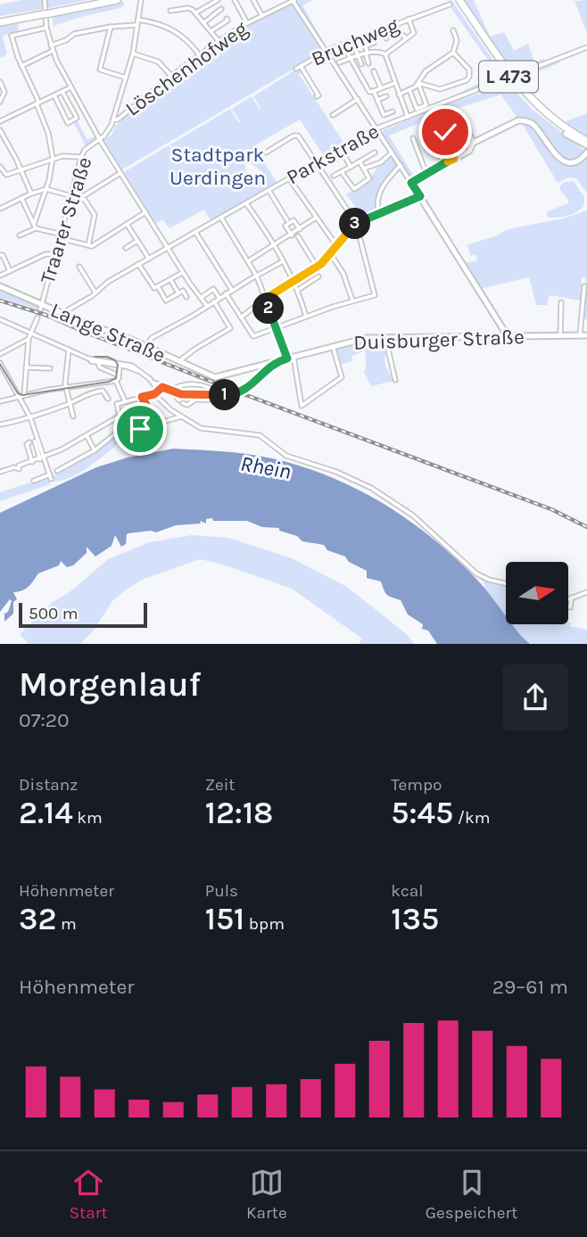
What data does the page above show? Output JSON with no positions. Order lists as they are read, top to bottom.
{
  "streets": {
    "highway": ["L 473"],
    "main road": ["Lange Straße", "Duisburger Straße"],
    "street": [
      "Bruchweg",
      "Löschenhofweg",
      "Parkstraße",
      "Traarer Straße"
    ]
  },
  "crossings": [
    ["Bruchweg", "L 473"],
    ["Löschenhofweg", "Traarer Straße"],
    ["Parkstraße", "Lange Straße"],
    ["Traarer Straße", "Lange Straße"],
    ["Lange Straße", "Duisburger Straße"]
  ],
  "water": ["Rhein"],
  "parks": ["Stadtpark Uerdingen"],
  "scale_bar": "500 m",
  "north": "right",
  "page": {
    "pins": ["3", "2", "1"],
    "scale": "500 m",
    "heading": ["Morgenlauf", "07:20"],
    "stats": [
      ["Distanz", "2.14 km"],
      ["Zeit", "12:18"],
      ["Tempo", "5:45 /km"],
      ["Höhenmeter", "32 m"],
      ["Puls", "151 bpm"],
      ["kcal", "135"]
    ],
    "chart": ["Höhenmeter", "29–61 m"],
    "tabs": ["Start", "Karte", "Gespeichert"]
  }
}
